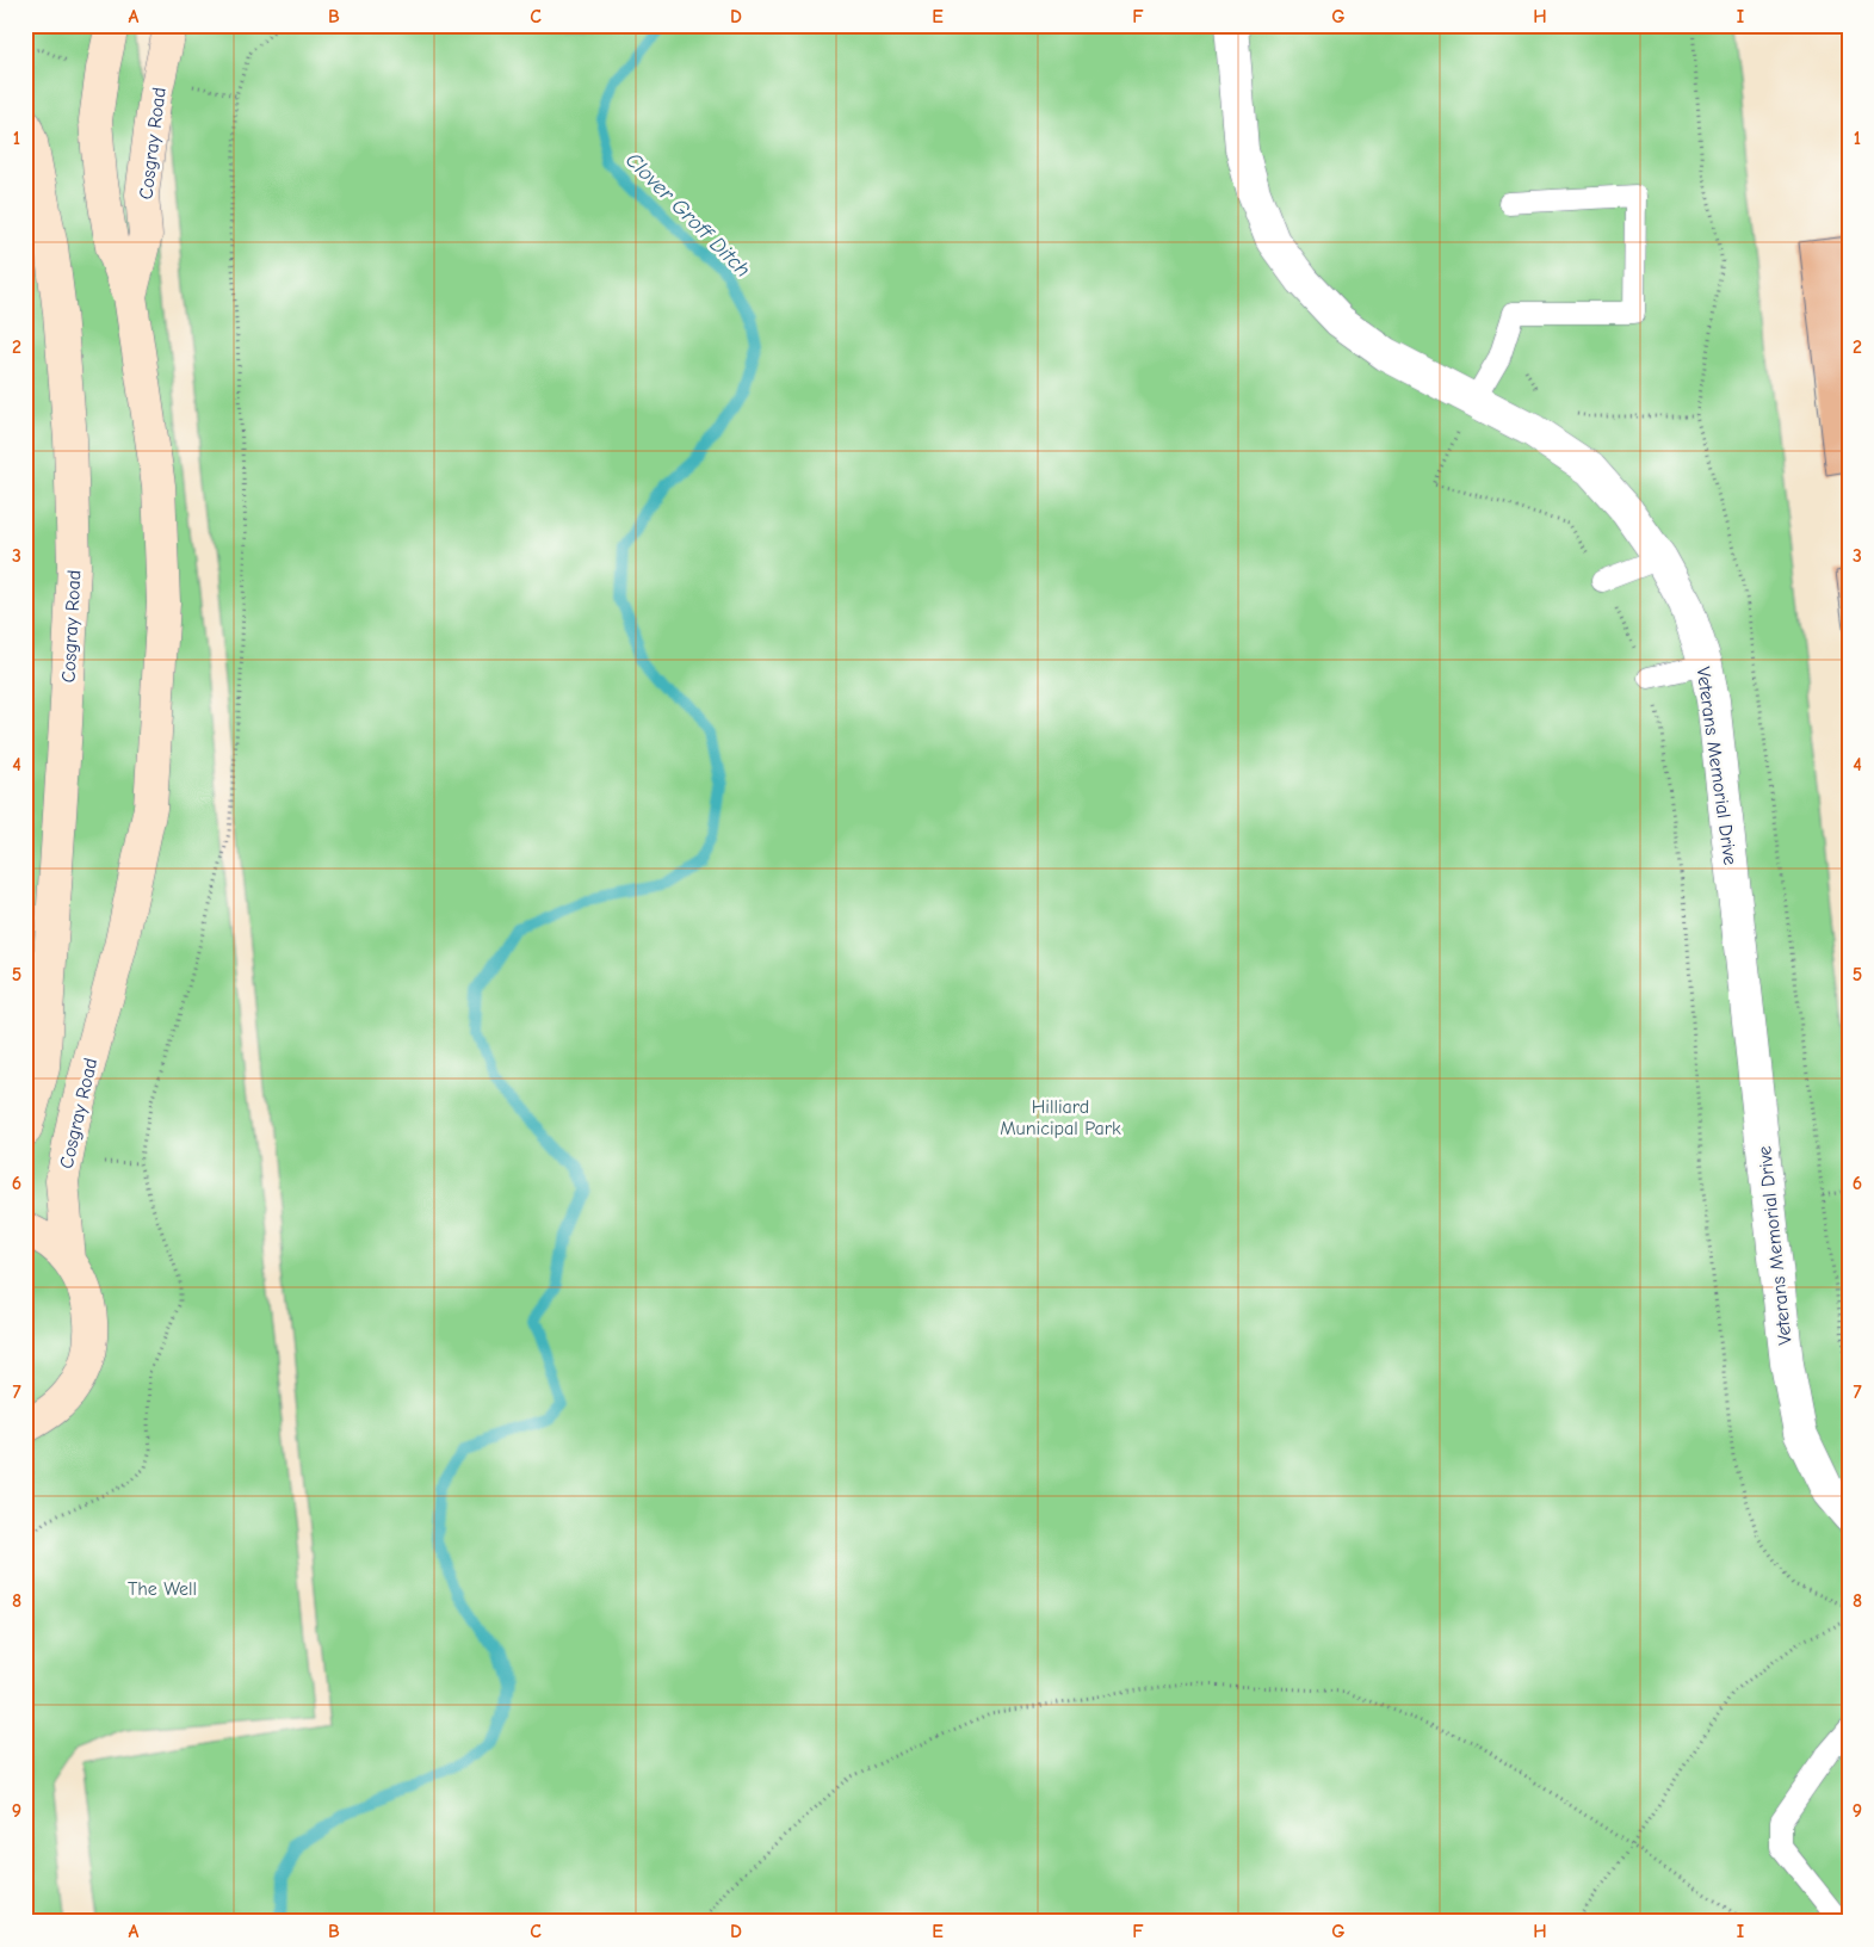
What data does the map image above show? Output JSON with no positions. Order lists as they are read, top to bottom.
{
  "streets": {
    "main road": ["Cosgray Road"],
    "street": ["Veterans Memorial Drive"]
  },
  "water": ["Clover Groff Ditch"],
  "parks": ["Hilliard Municipal Park", "The Well"],
  "grid": {
    "columns": [
      "A",
      "B",
      "C",
      "D",
      "E",
      "F",
      "G",
      "H",
      "I"
    ],
    "rows": [
      "1",
      "2",
      "3",
      "4",
      "5",
      "6",
      "7",
      "8",
      "9"
    ]
  }
}
